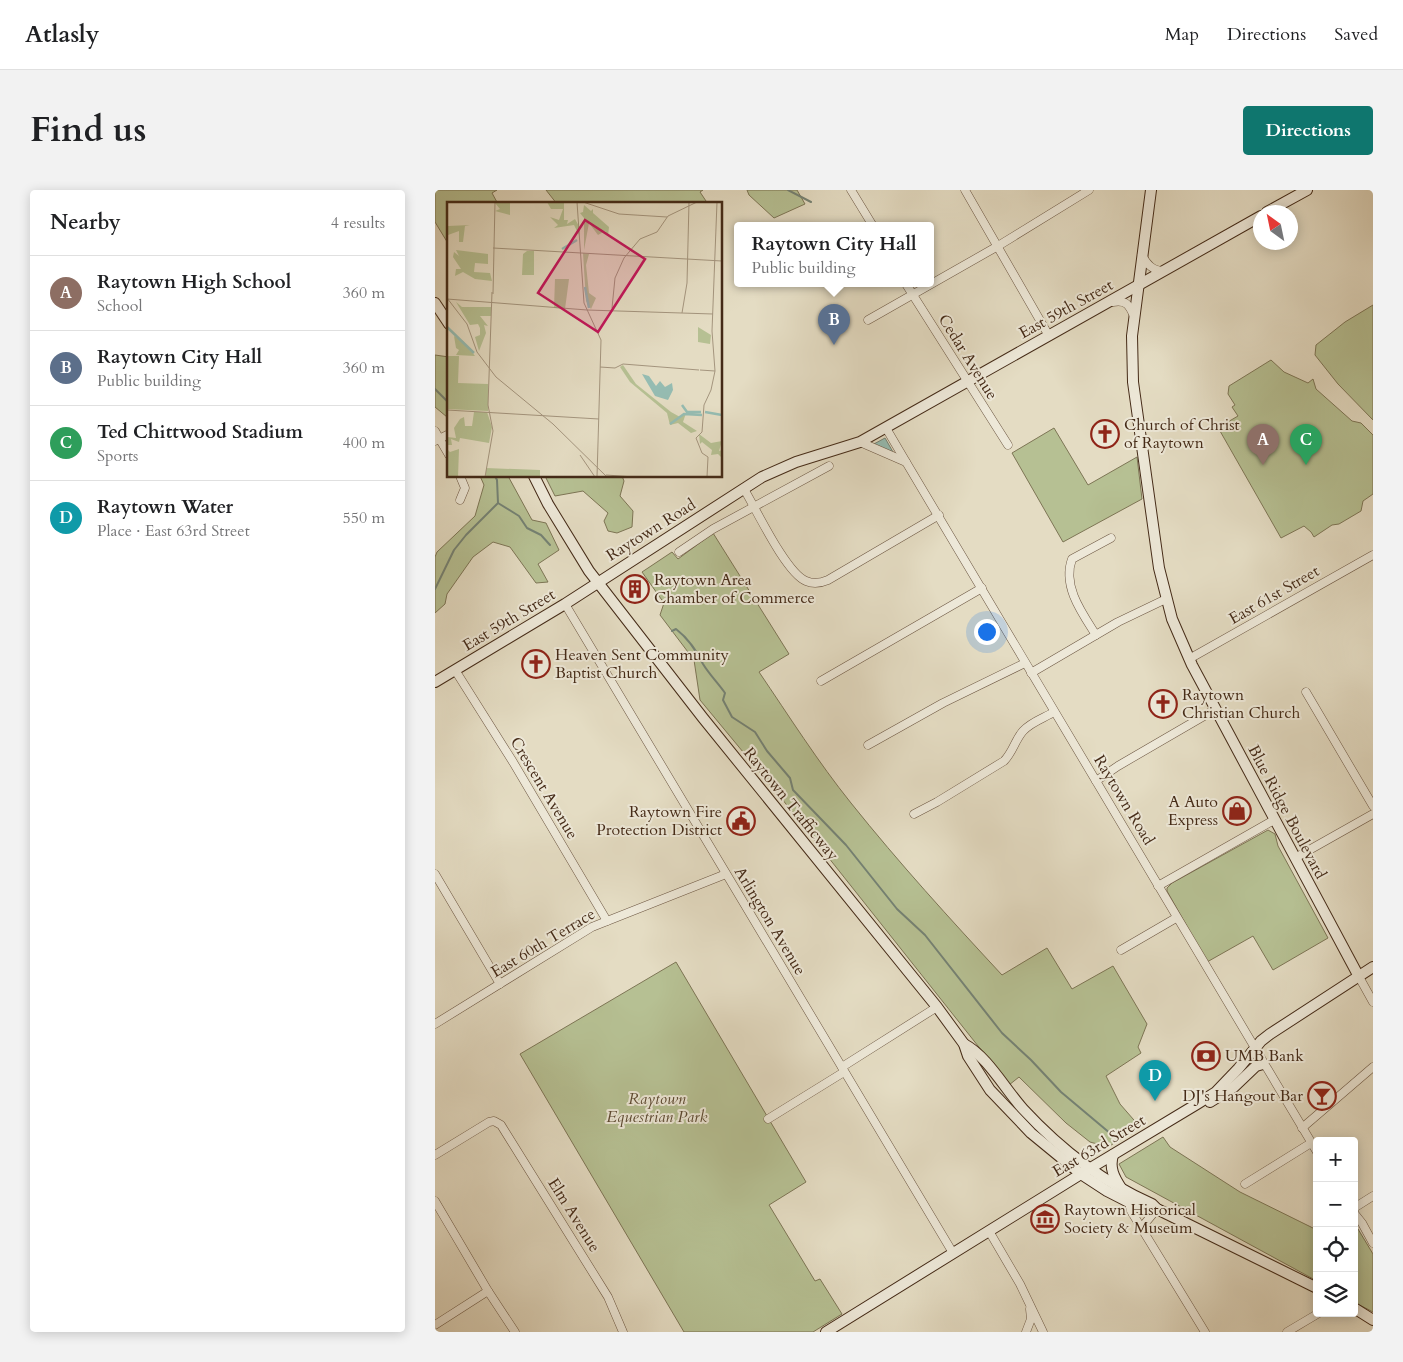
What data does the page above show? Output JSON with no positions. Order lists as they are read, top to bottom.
{
  "streets": {
    "street": [
      "East 59th Street",
      "Cedar Avenue",
      "Raytown Road",
      "East 61st Street",
      "Crescent Avenue",
      "Raytown Trafficway",
      "Blue Ridge Boulevard",
      "Arlington Avenue",
      "East 60th Terrace",
      "East 63rd Street",
      "Elm Avenue"
    ]
  },
  "crossings": [
    ["East 59th Street", "Cedar Avenue"],
    ["East 59th Street", "Raytown Road"],
    ["East 59th Street", "Crescent Avenue"],
    ["East 59th Street", "Raytown Trafficway"],
    ["East 59th Street", "Blue Ridge Boulevard"],
    ["East 59th Street", "Arlington Avenue"],
    ["Raytown Road", "Raytown Trafficway"],
    ["Raytown Road", "East 63rd Street"],
    ["East 61st Street", "Blue Ridge Boulevard"],
    ["Crescent Avenue", "East 60th Terrace"],
    ["Raytown Trafficway", "East 63rd Street"],
    ["Blue Ridge Boulevard", "East 63rd Street"],
    ["Arlington Avenue", "East 60th Terrace"],
    ["Arlington Avenue", "East 63rd Street"]
  ],
  "parks": ["Raytown Equestrian Park"],
  "places": {
    "church": ["Church of Christ of Raytown", "Heaven Sent Community Baptist Church", "Raytown Christian Church"],
    "building": ["Raytown Area Chamber of Commerce"],
    "shop": ["A Auto Express"],
    "public building": ["Raytown Fire Protection District"],
    "bank": ["UMB Bank"],
    "bar": ["DJ's Hangout Bar"],
    "museum": ["Raytown Historical Society & Museum"]
  },
  "north": "top left",
  "page": {
    "header": "Atlasly",
    "nav": ["Map", "Directions", "Saved"],
    "title": "Find us",
    "buttons": "Directions",
    "heading": ["Nearby", "4 results"],
    "popup": ["Raytown City Hall", "Public building"],
    "list": [
      {
        "mark": "A",
        "name": "Raytown High School",
        "note": "School",
        "value": "360 m"
      },
      {
        "mark": "B",
        "name": "Raytown City Hall",
        "note": "Public building",
        "value": "360 m"
      },
      {
        "mark": "C",
        "name": "Ted Chittwood Stadium",
        "note": "Sports",
        "value": "400 m"
      },
      {
        "mark": "D",
        "name": "Raytown Water",
        "note": "Place · East 63rd Street",
        "value": "550 m"
      }
    ],
    "pins": [
      "B",
      "A",
      "C",
      "D"
    ],
    "map_buttons": ["+", "−"]
  }
}
